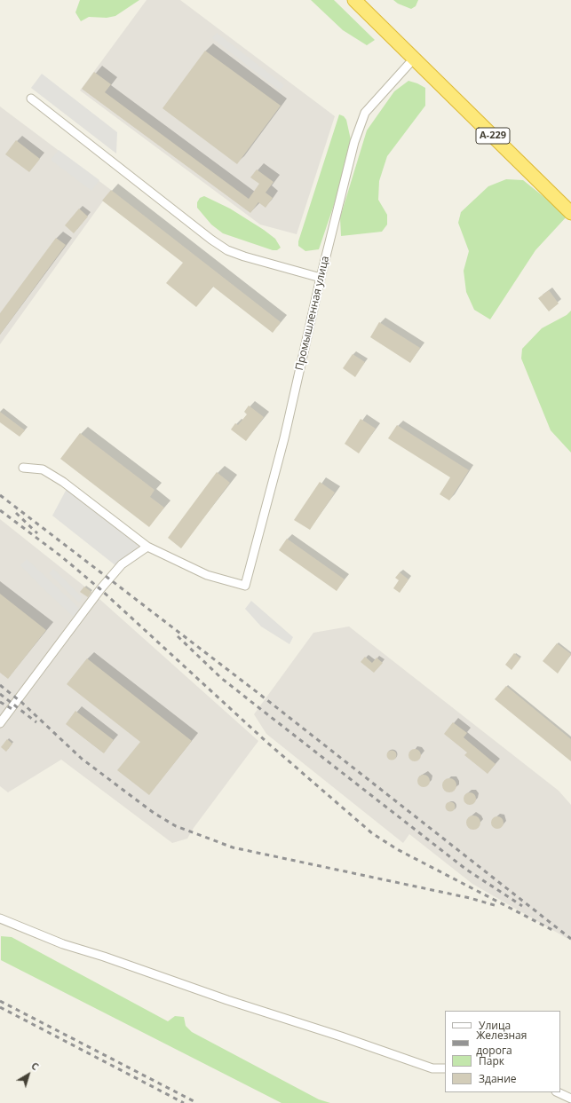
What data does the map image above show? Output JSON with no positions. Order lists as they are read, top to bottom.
{
  "streets": {
    "highway": ["А-229"],
    "street": ["Промышленная улица"]
  },
  "crossings": [
    ["А-229", "Промышленная улица"]
  ],
  "legend": [
    "Улица",
    "Железная дорога",
    "Парк",
    "Здание"
  ],
  "north": "top right"
}
